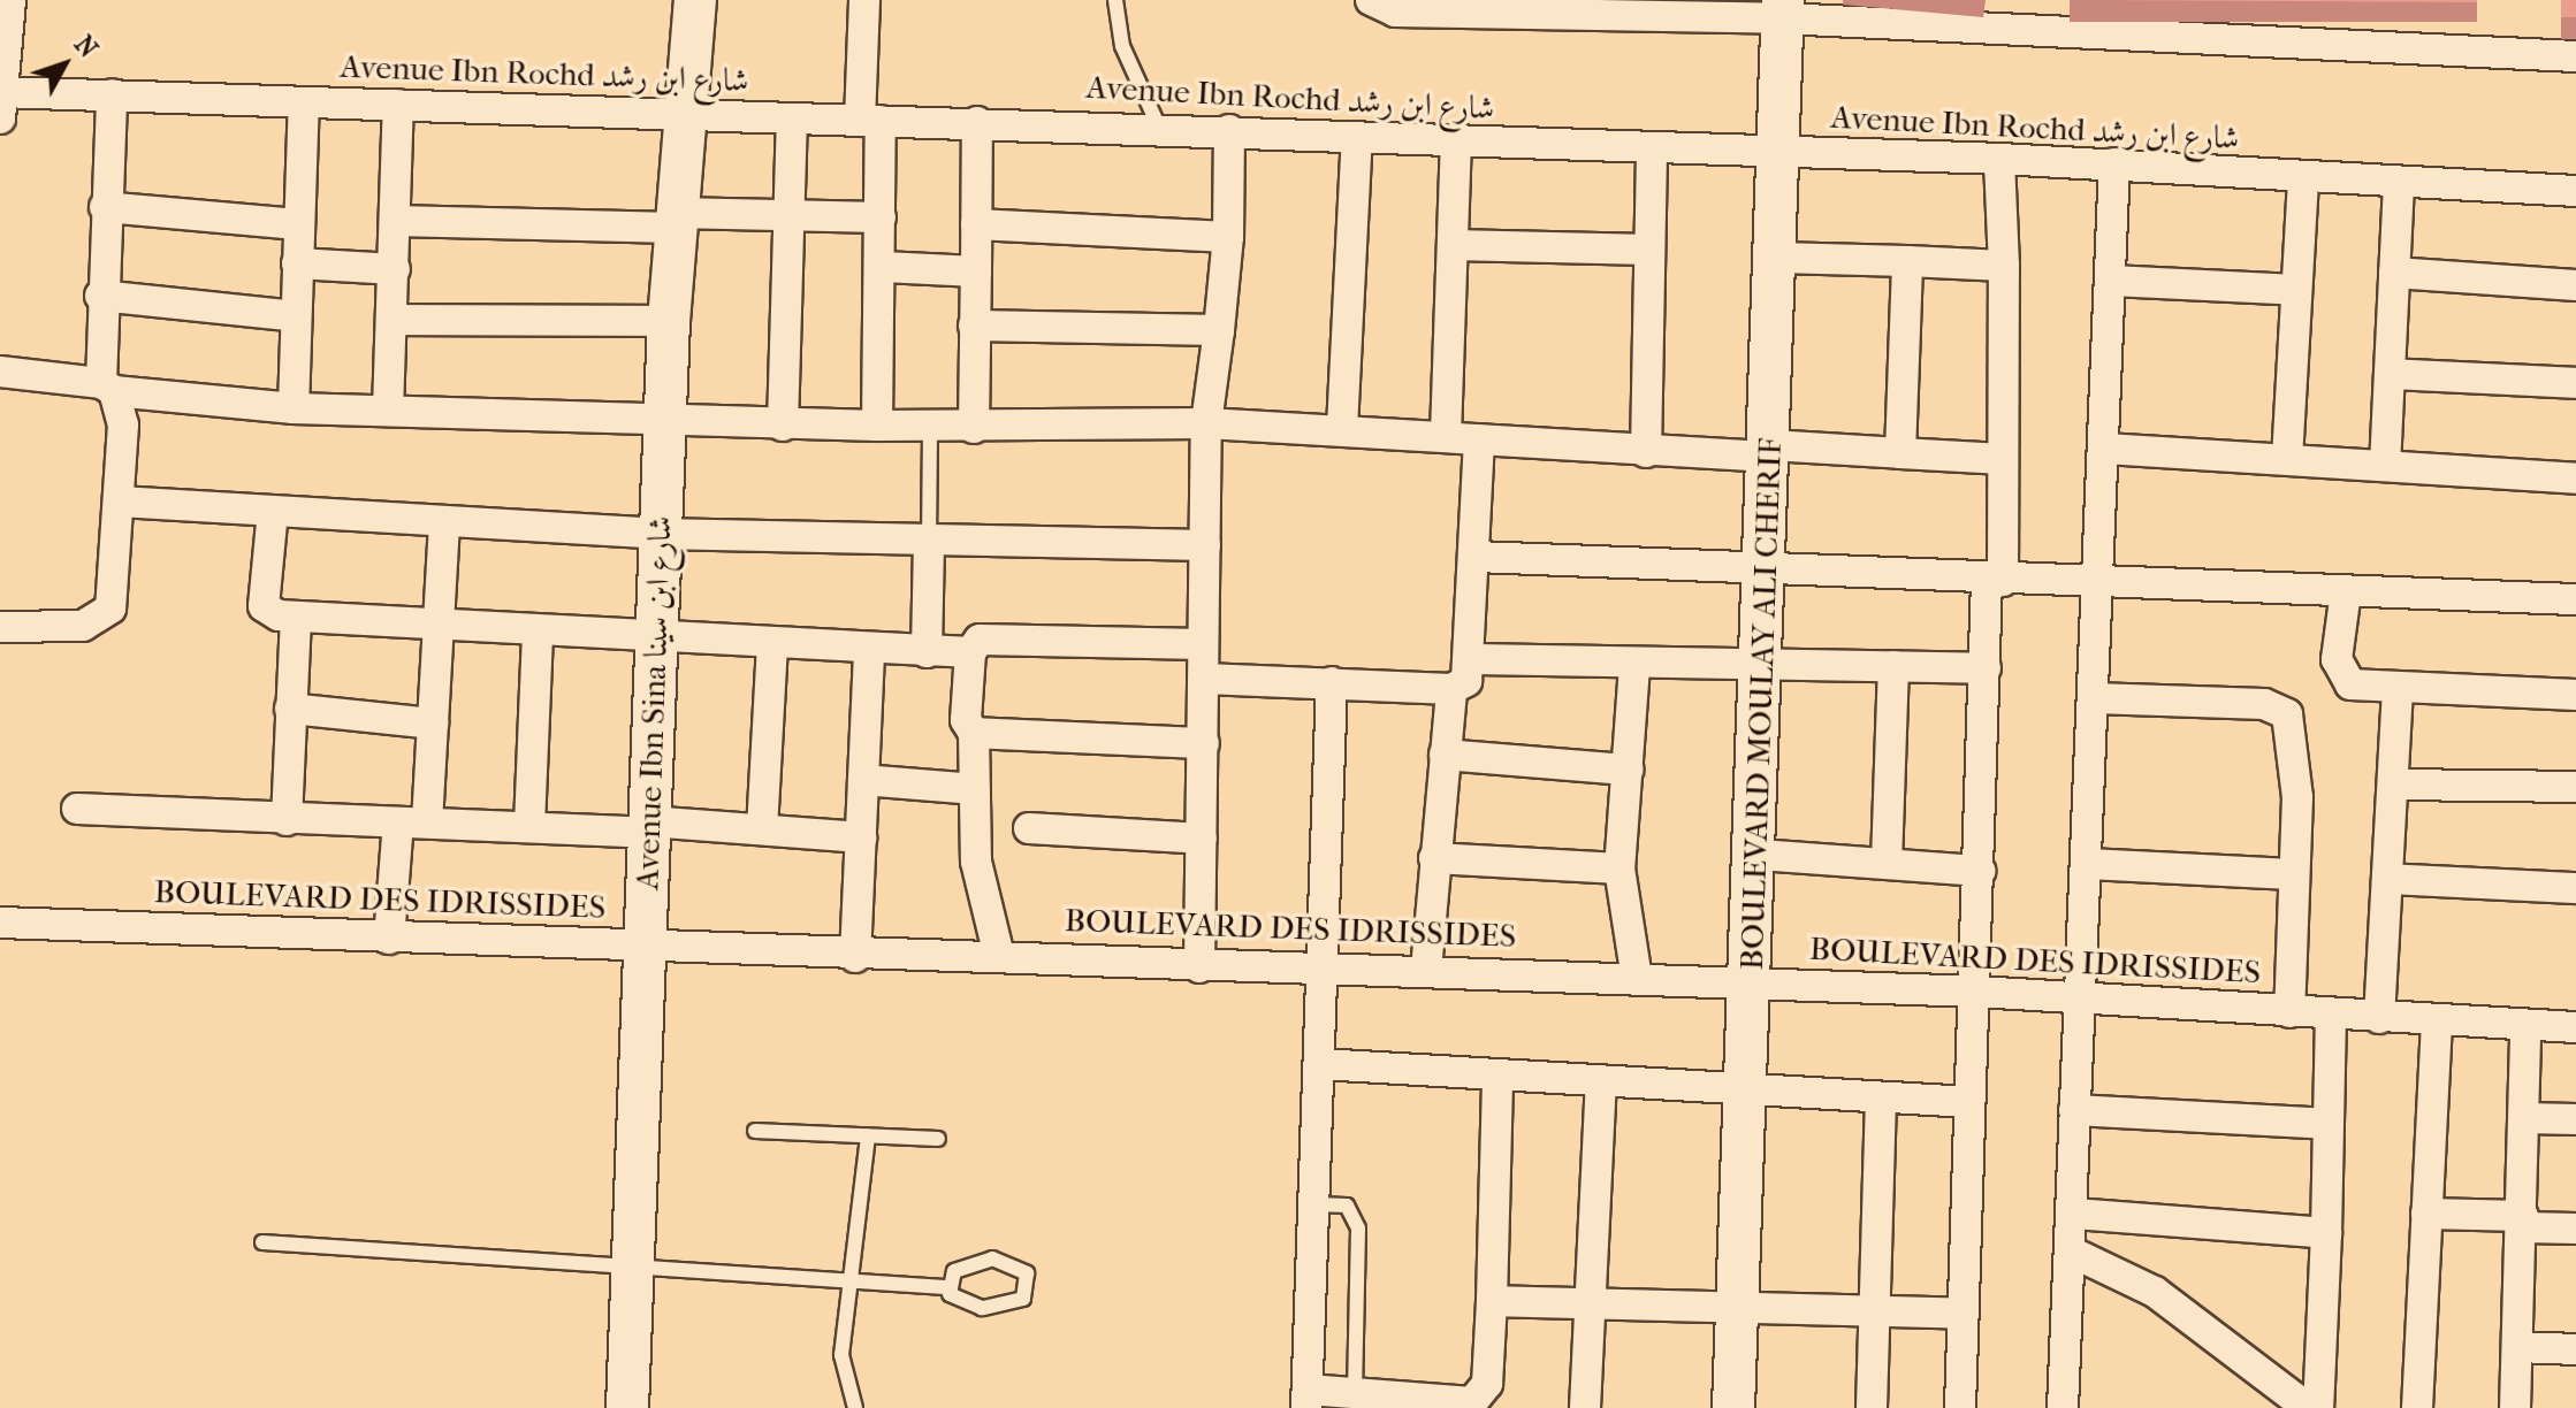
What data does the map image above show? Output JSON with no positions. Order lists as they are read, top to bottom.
{
  "streets": {
    "street": [
      "Avenue Ibn Rochd شارع ابن رشد",
      "Avenue Ibn Sina شارع ابن سينا",
      "BOULEVARD MOULAY ALI CHERIF",
      "BOULEVARD DES IDRISSIDES"
    ]
  },
  "crossings": [
    ["Avenue Ibn Rochd شارع ابن رشد", "Avenue Ibn Sina شارع ابن سينا"],
    ["Avenue Ibn Rochd شارع ابن رشد", "BOULEVARD MOULAY ALI CHERIF"],
    ["Avenue Ibn Sina شارع ابن سينا", "BOULEVARD DES IDRISSIDES"],
    ["BOULEVARD MOULAY ALI CHERIF", "BOULEVARD DES IDRISSIDES"]
  ],
  "north": "top right"
}
